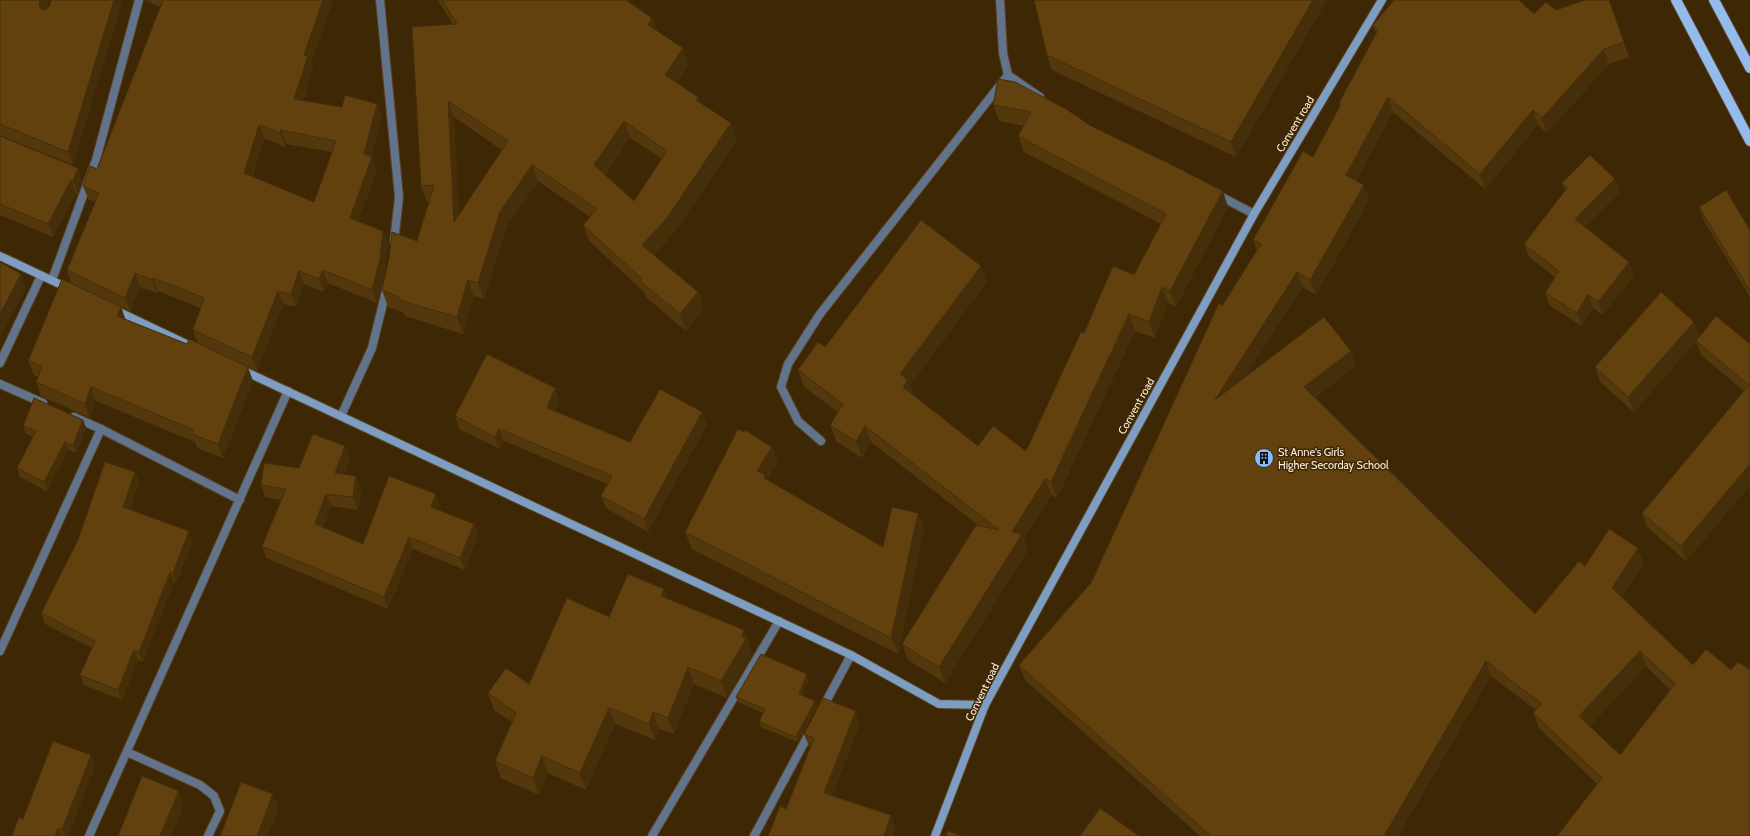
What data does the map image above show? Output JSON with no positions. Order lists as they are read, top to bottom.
{
  "streets": {
    "street": ["Convent road"]
  },
  "places": {
    "building": ["St Anne's Girls Higher Secorday School"]
  }
}
